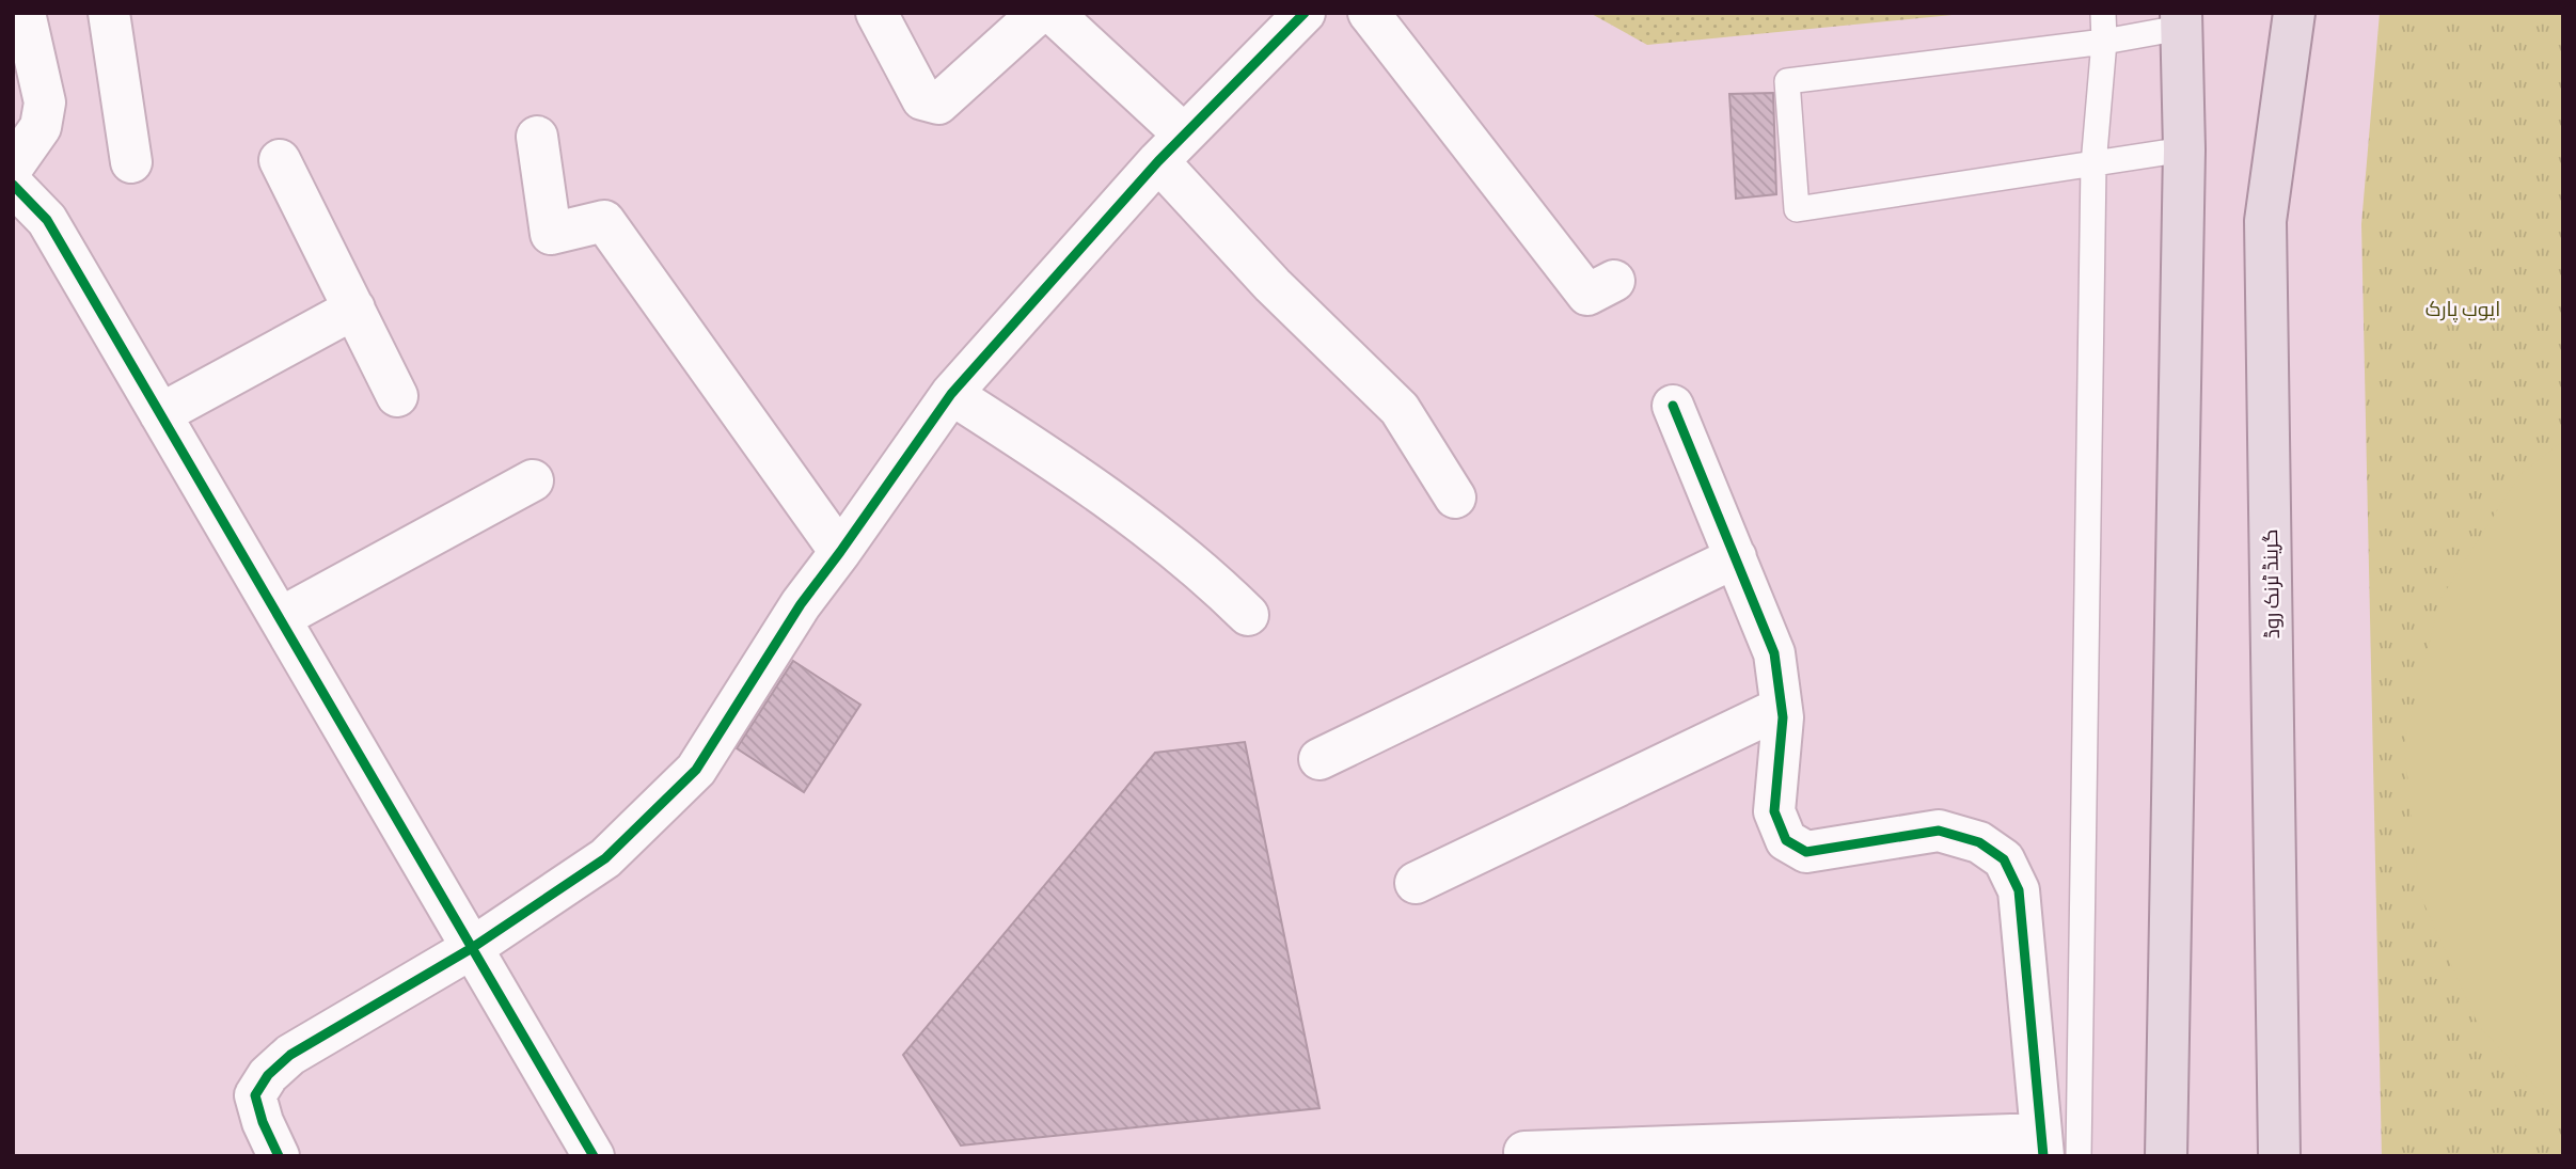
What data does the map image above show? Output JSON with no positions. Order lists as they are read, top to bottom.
{
  "streets": {
    "highway": ["گرینڈ ٹرنک روڈ"]
  },
  "parks": ["ایوب پارک"]
}
